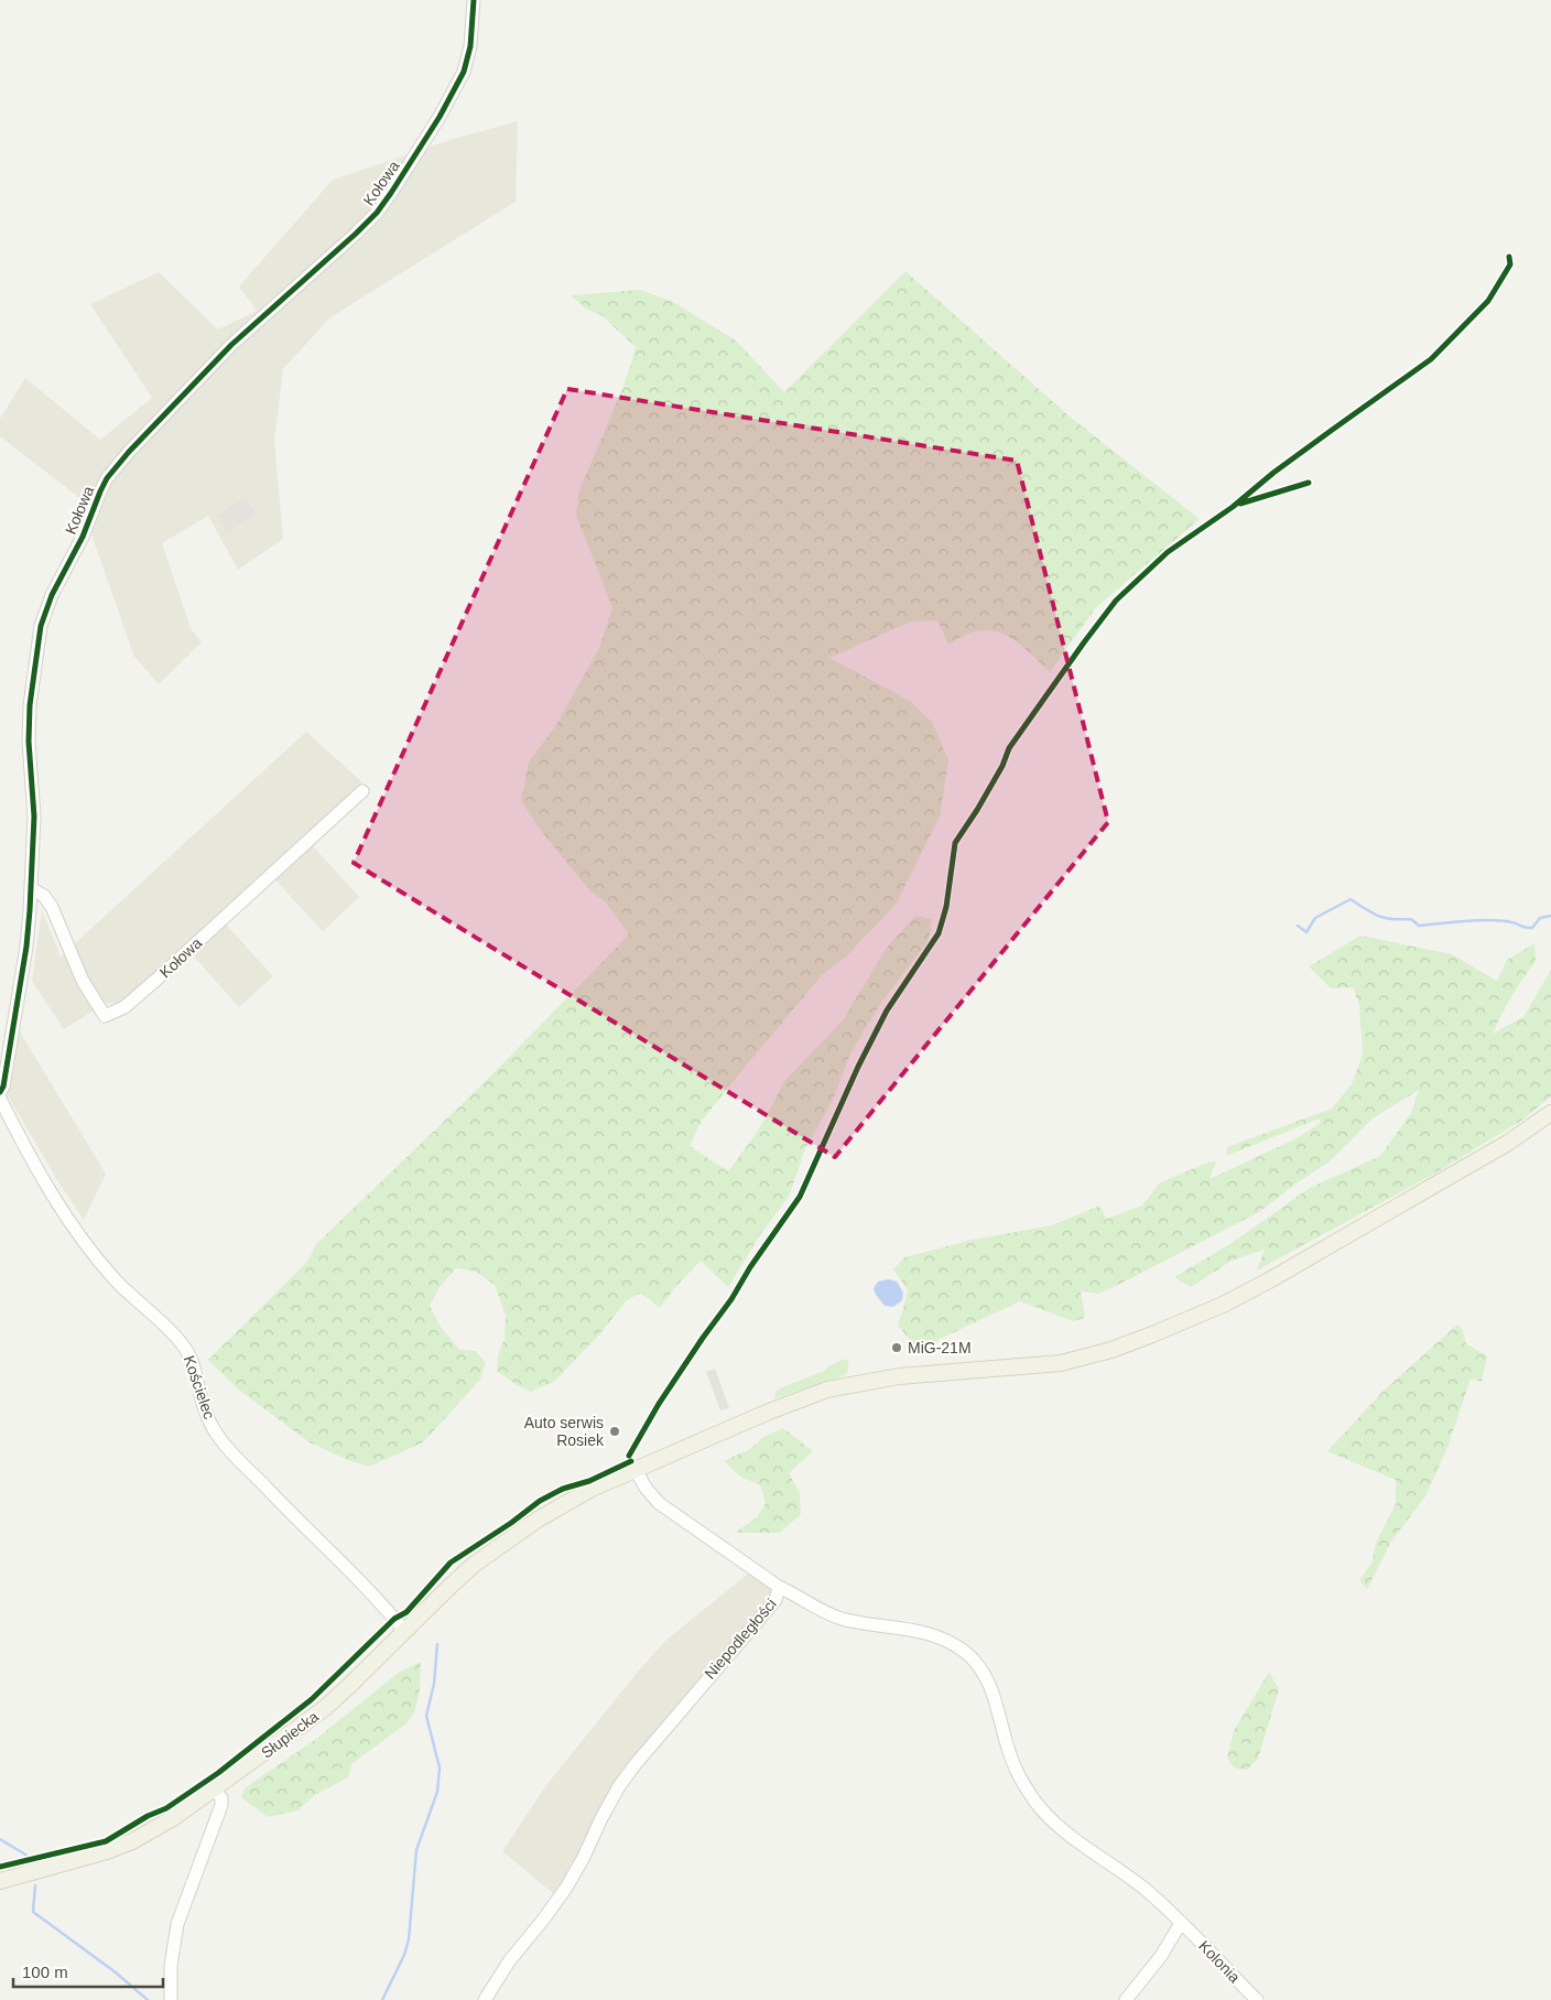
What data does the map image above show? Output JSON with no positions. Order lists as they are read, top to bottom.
{
  "streets": {
    "main road": ["Słupiecka"],
    "street": [
      "Kołowa",
      "Kościelec",
      "Niepodległości",
      "Kolonia"
    ]
  },
  "crossings": [
    ["Kościelec", "Słupiecka"],
    ["Niepodległości", "Kolonia"]
  ],
  "places": ["MiG-21M", "Auto serwis Rosiek"],
  "scale_bar": "100 m"
}
